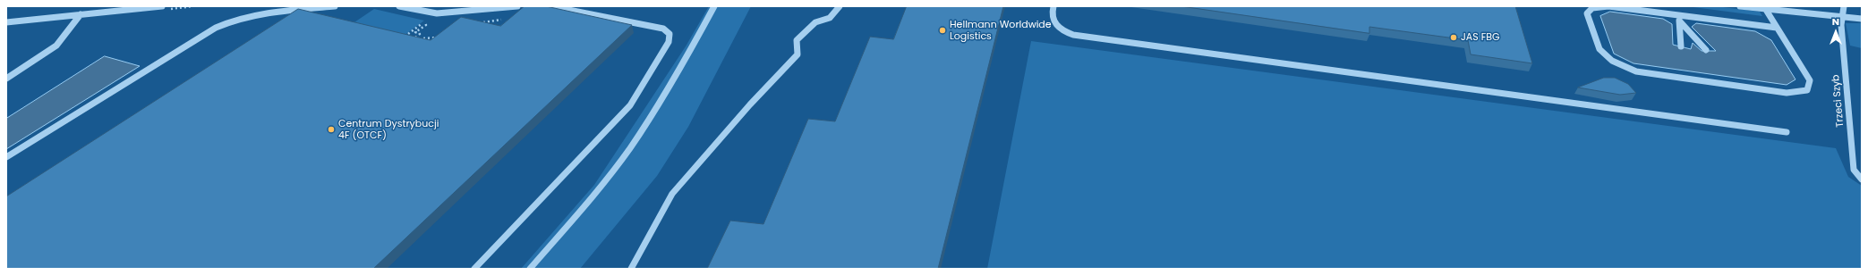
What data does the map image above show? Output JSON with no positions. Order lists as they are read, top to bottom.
{
  "streets": {
    "street": ["Trzeci Szyb"]
  },
  "places": ["Hellmann Worldwide Logistics", "JAS FBG", "Centrum Dystrybucji 4F (OTCF)"],
  "north": "top"
}
